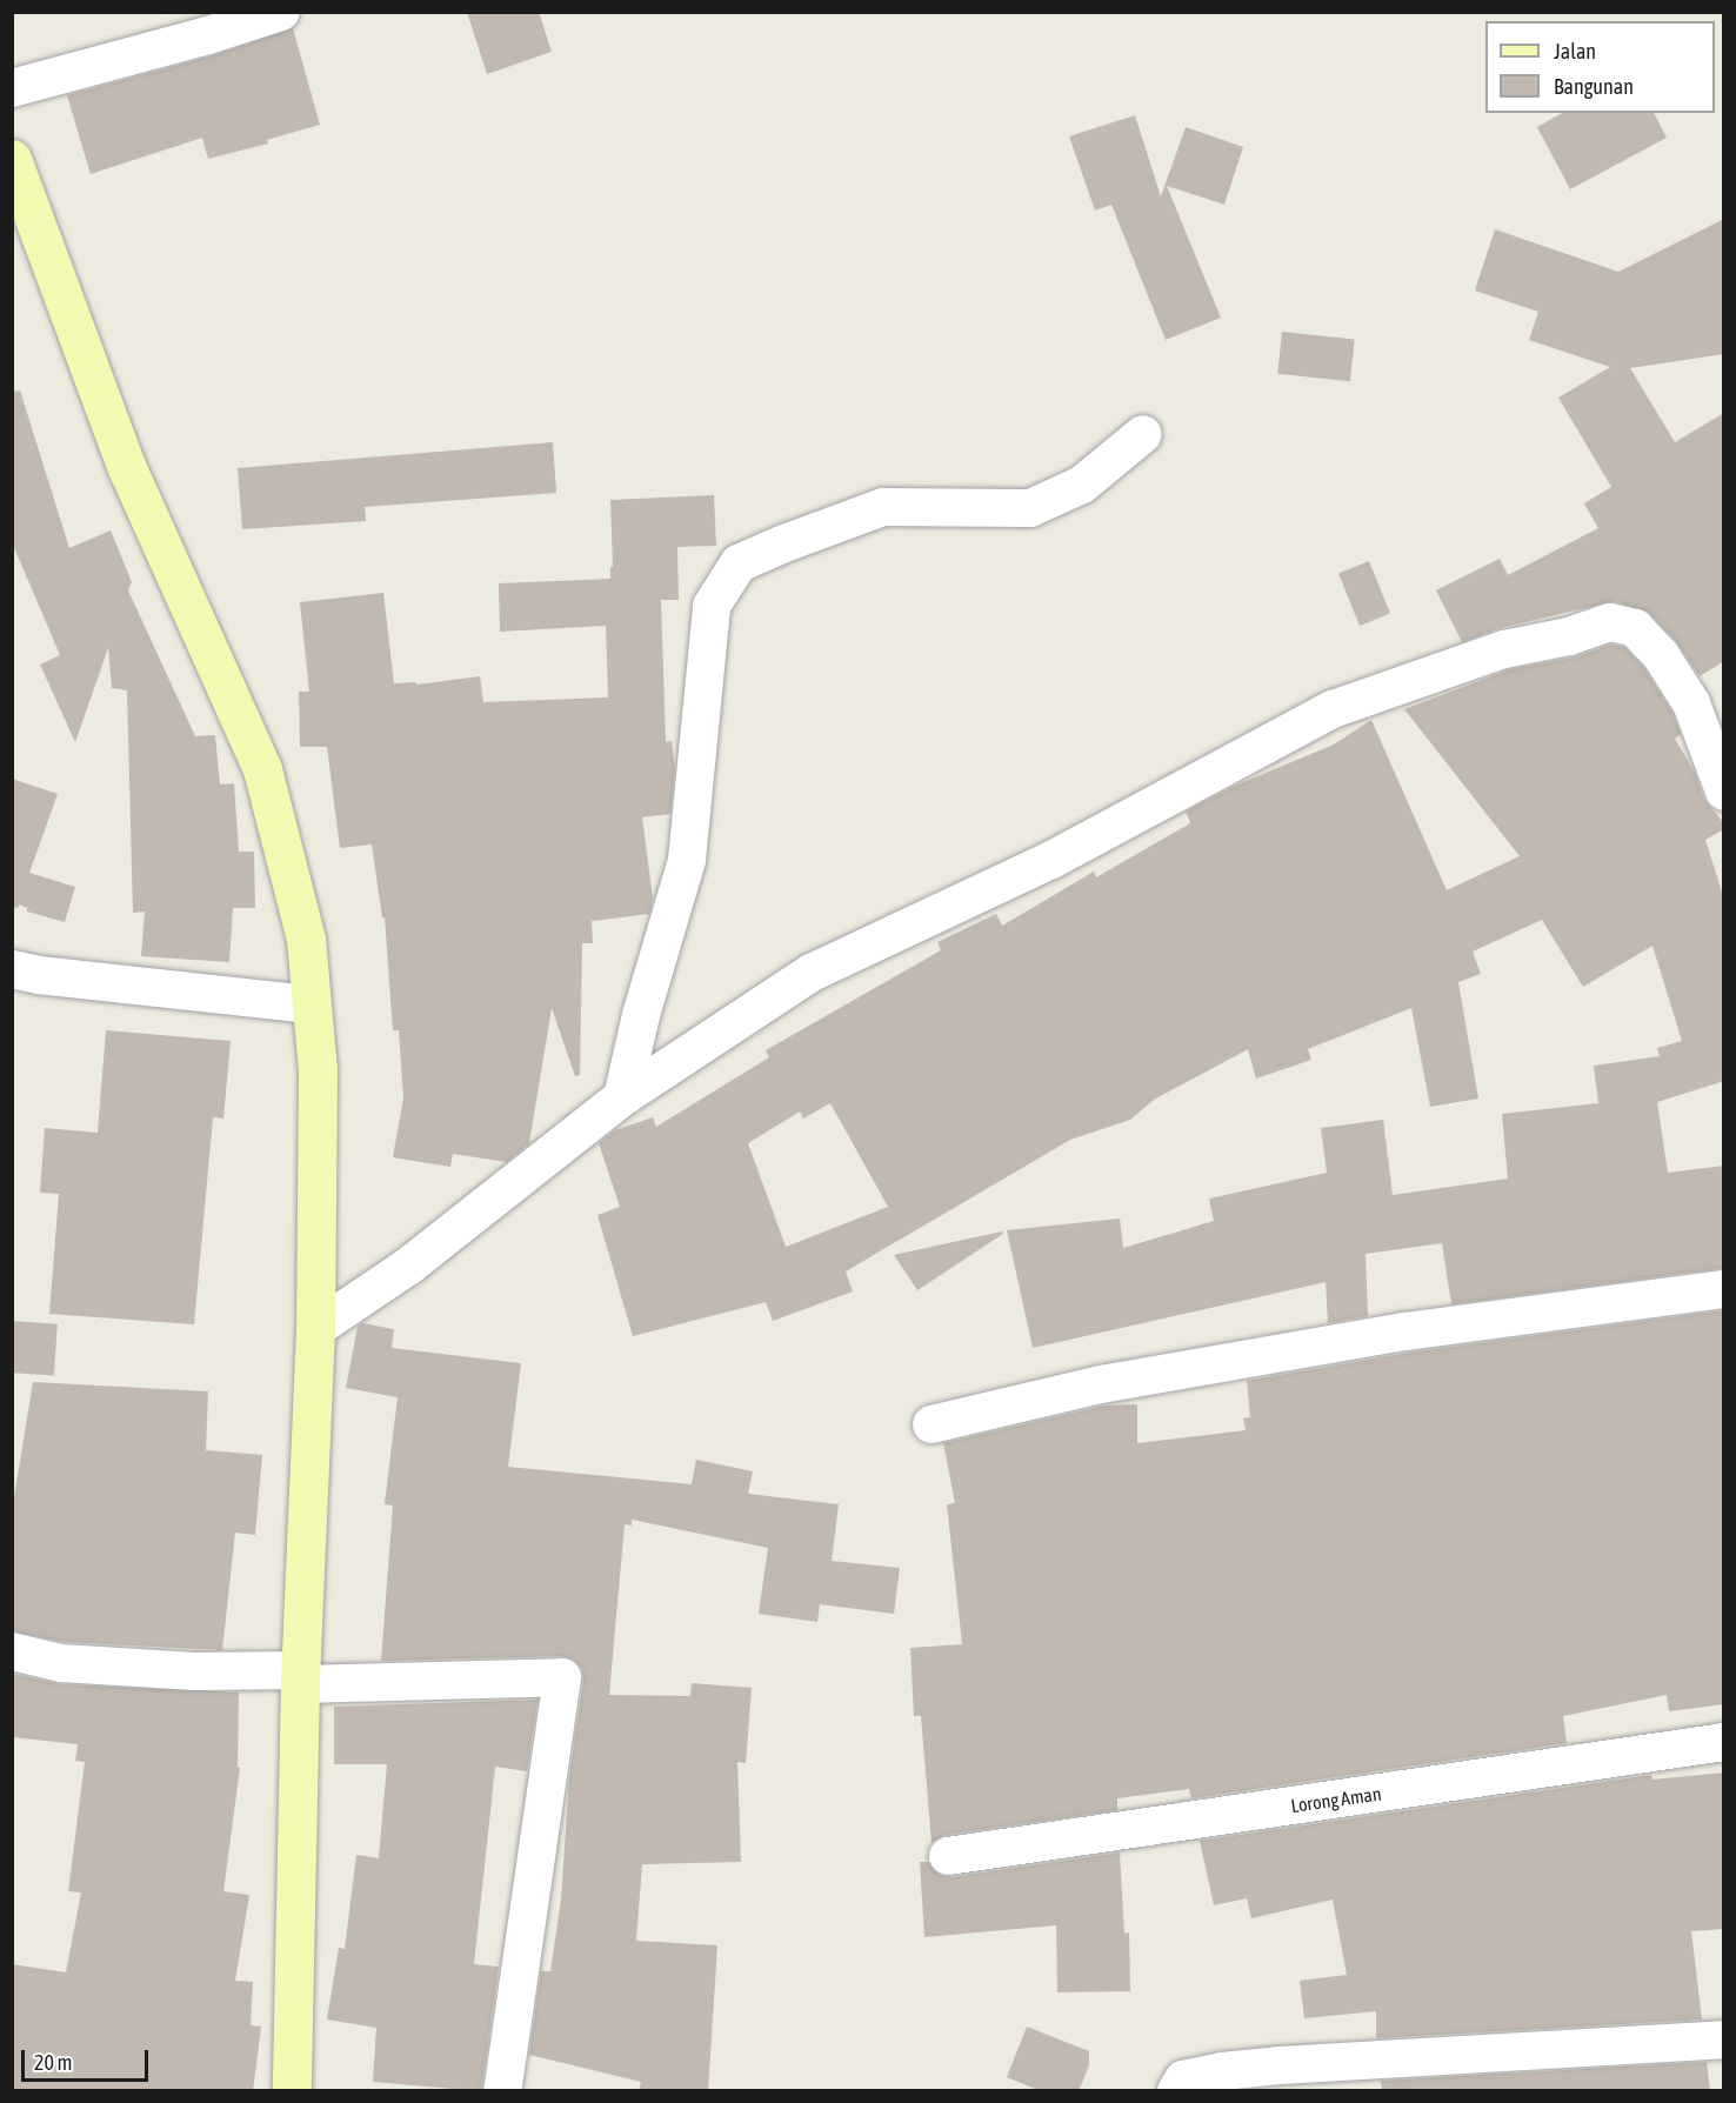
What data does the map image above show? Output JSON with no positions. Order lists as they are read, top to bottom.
{
  "streets": {
    "street": ["Lorong Aman"]
  },
  "legend": ["Jalan", "Bangunan"],
  "scale_bar": "20 m"
}
